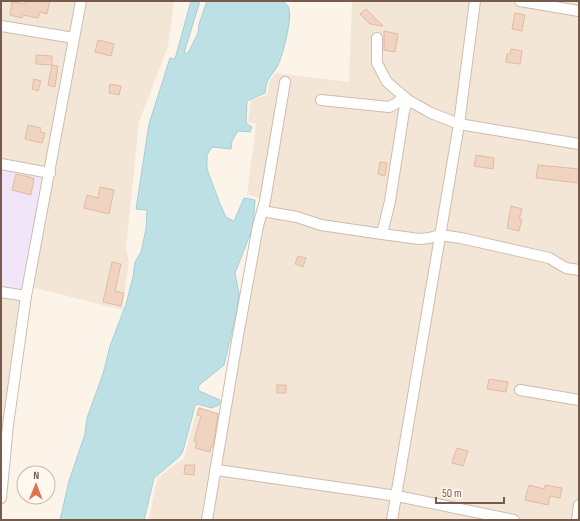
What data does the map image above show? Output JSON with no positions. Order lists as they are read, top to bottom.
{
  "scale_bar": "50 m",
  "north": "top"
}
